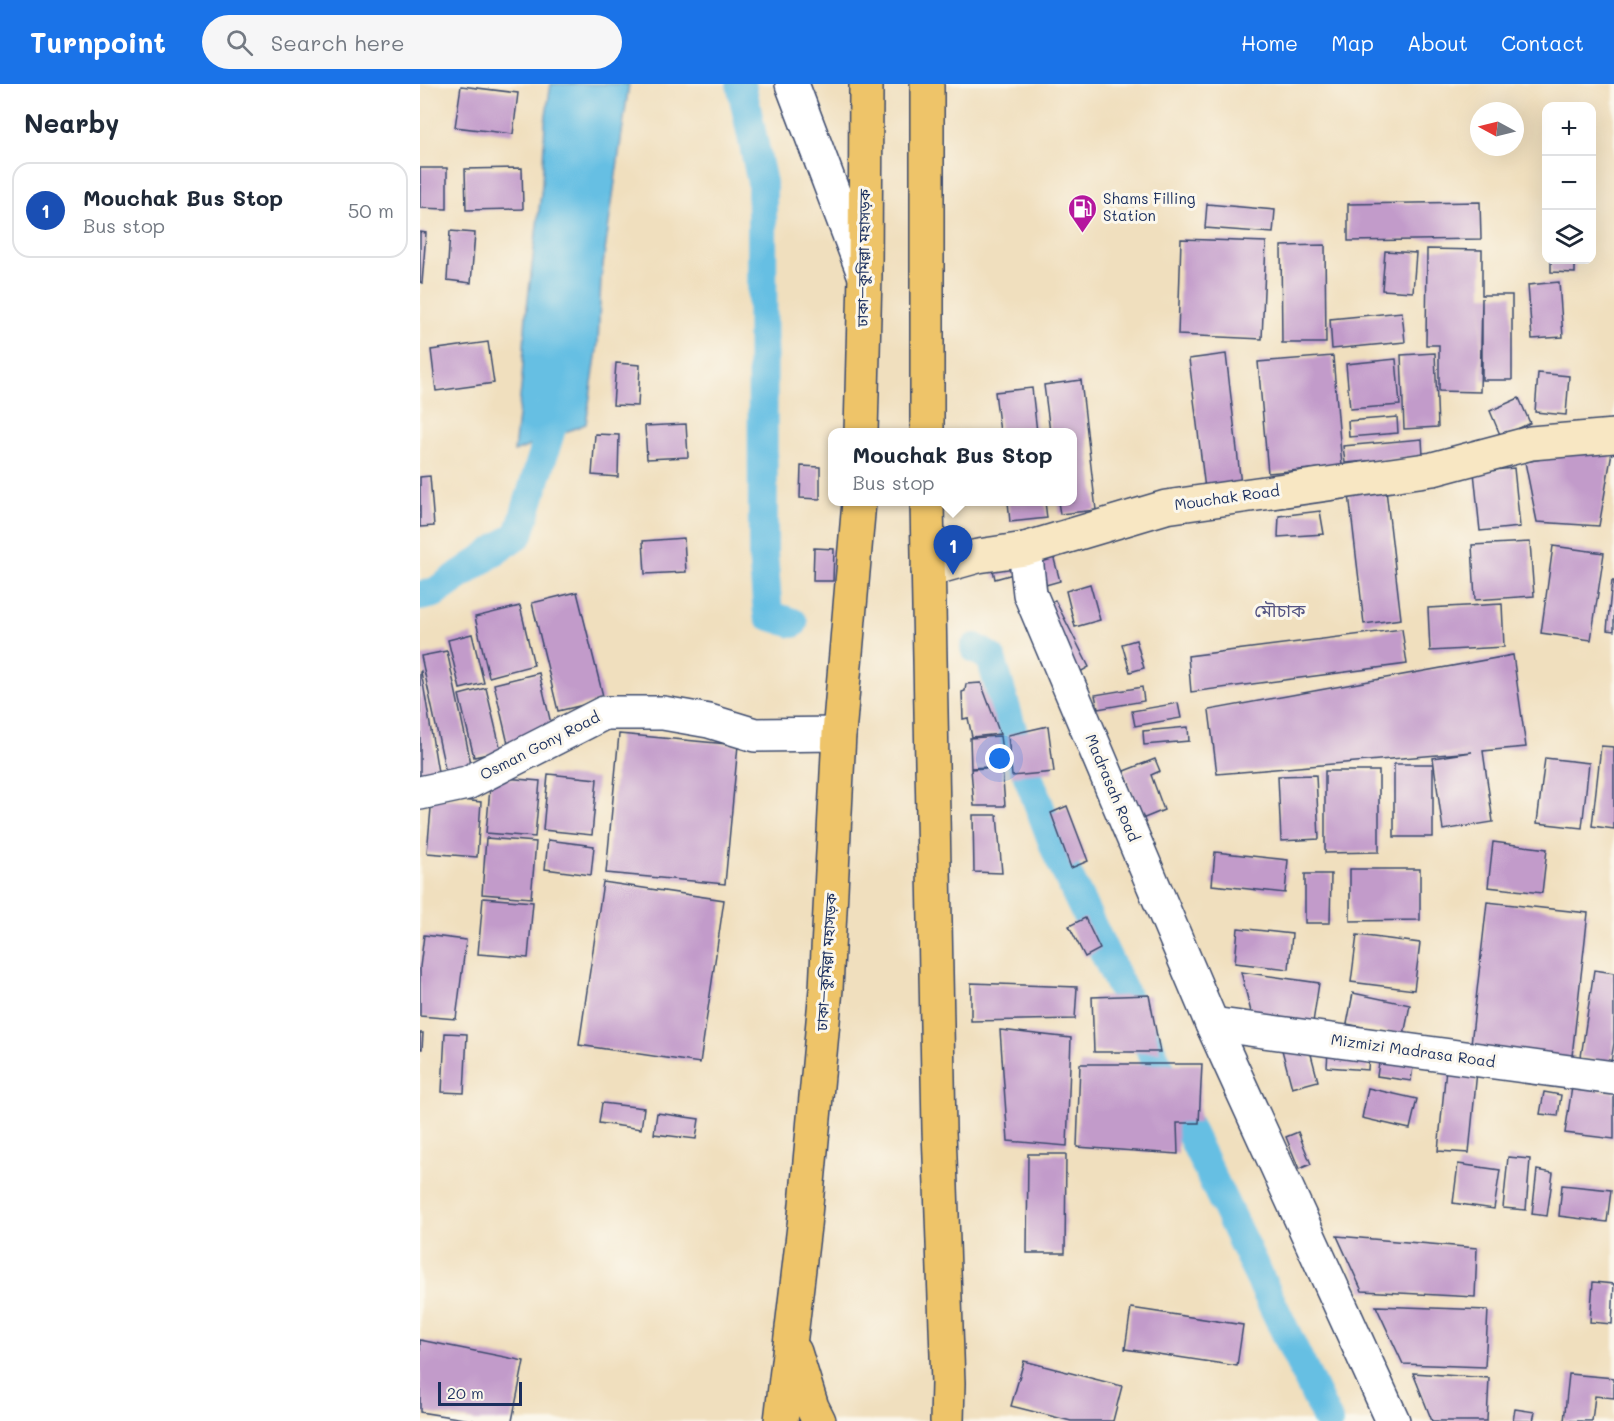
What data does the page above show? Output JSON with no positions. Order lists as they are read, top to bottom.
{
  "streets": {
    "highway": ["ঢাকা–কুমিল্লা মহাসড়ক"],
    "street": [
      "Mouchak Road",
      "Osman Gony Road",
      "Madrasah Road",
      "Mizmizi Madrasa Road"
    ]
  },
  "crossings": [
    ["ঢাকা–কুমিল্লা মহাসড়ক", "Osman Gony Road"],
    ["Mouchak Road", "Madrasah Road"],
    ["Madrasah Road", "Mizmizi Madrasa Road"]
  ],
  "districts": ["মৌচাক"],
  "places": {
    "fuel station": ["Shams Filling Station"]
  },
  "scale_bar": "20 m",
  "north": "left",
  "page": {
    "header": "Turnpoint",
    "search": "Search here",
    "nav": [
      "Home",
      "Map",
      "About",
      "Contact"
    ],
    "heading": "Nearby",
    "map_buttons": ["+", "−"],
    "list": [
      {
        "mark": "1",
        "name": "Mouchak Bus Stop",
        "note": "Bus stop",
        "value": "50 m"
      }
    ],
    "popup": ["Mouchak Bus Stop", "Bus stop"],
    "pins": "1",
    "scale": "20 m"
  }
}
